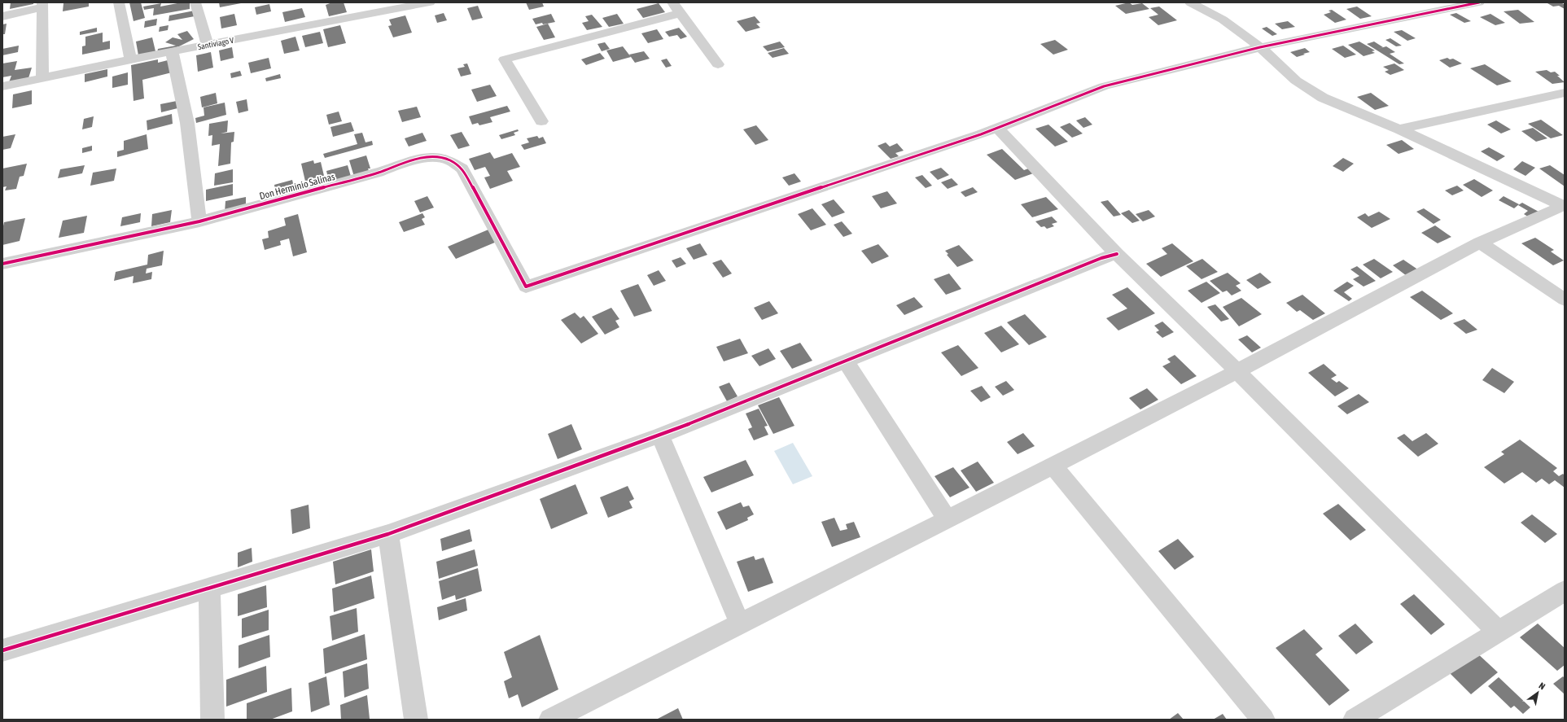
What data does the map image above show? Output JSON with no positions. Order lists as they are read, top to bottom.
{
  "streets": {
    "street": ["Santiviago V", "Don Herminio Salinas"]
  },
  "north": "top right"
}
